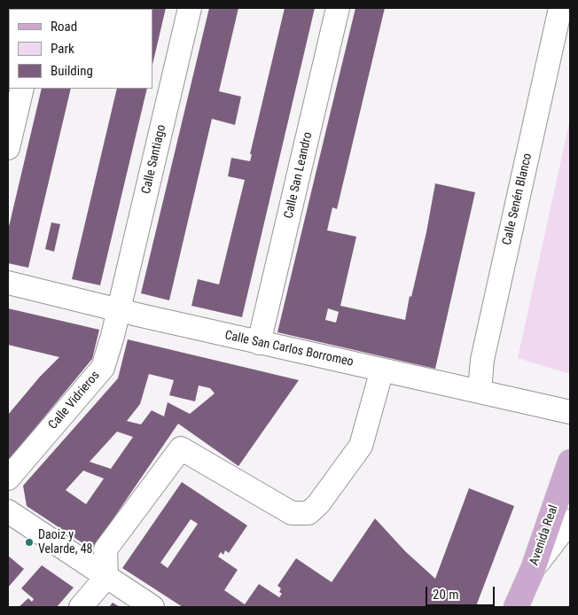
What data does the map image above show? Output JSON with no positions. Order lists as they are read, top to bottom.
{
  "streets": {
    "main road": ["Avenida Real"],
    "street": [
      "Calle Santiago",
      "Calle San Leandro",
      "Calle Senén Blanco",
      "Calle San Carlos Borromeo",
      "Calle Vidrieros"
    ]
  },
  "crossings": [
    ["Calle Santiago", "Calle San Carlos Borromeo"],
    ["Calle Santiago", "Calle Vidrieros"],
    ["Calle San Leandro", "Calle San Carlos Borromeo"],
    ["Calle Senén Blanco", "Calle San Carlos Borromeo"],
    ["Calle San Carlos Borromeo", "Calle Vidrieros"]
  ],
  "places": ["Daoiz y Velarde, 48"],
  "legend": ["Road", "Park", "Building"],
  "scale_bar": "20 m"
}
